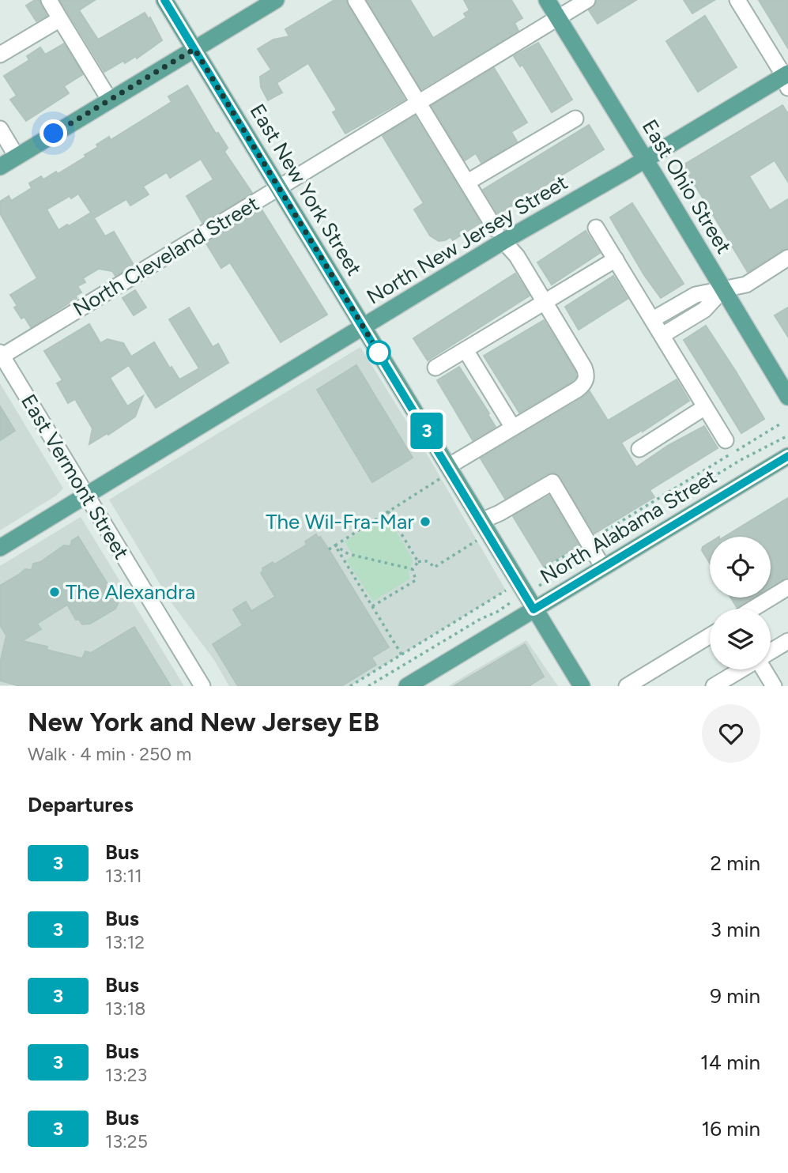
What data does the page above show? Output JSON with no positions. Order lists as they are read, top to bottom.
{
  "streets": {
    "main road": [
      "East Ohio Street",
      "East New York Street",
      "North New Jersey Street",
      "North Alabama Street"
    ],
    "street": ["North Cleveland Street", "East Vermont Street"]
  },
  "crossings": [
    ["East Ohio Street", "North New Jersey Street"],
    ["East Ohio Street", "North Cleveland Street"],
    ["East New York Street", "North New Jersey Street"],
    ["East New York Street", "North Cleveland Street"],
    ["East New York Street", "North Alabama Street"],
    ["North New Jersey Street", "East Vermont Street"],
    ["North Cleveland Street", "East Vermont Street"]
  ],
  "places": ["The Wil-Fra-Mar", "The Alexandra"],
  "lines": ["bus line 3"],
  "page": {
    "on_map": "3",
    "heading": [
      ["New York and New Jersey EB", "Walk · 4 min · 250 m"],
      "Departures"
    ],
    "list": [
      {
        "mark": "3",
        "name": "Bus",
        "note": "13:11",
        "value": "2 min"
      },
      {
        "mark": "3",
        "name": "Bus",
        "note": "13:12",
        "value": "3 min"
      },
      {
        "mark": "3",
        "name": "Bus",
        "note": "13:18",
        "value": "9 min"
      },
      {
        "mark": "3",
        "name": "Bus",
        "note": "13:23",
        "value": "14 min"
      },
      {
        "mark": "3",
        "name": "Bus",
        "note": "13:25",
        "value": "16 min"
      }
    ]
  }
}
